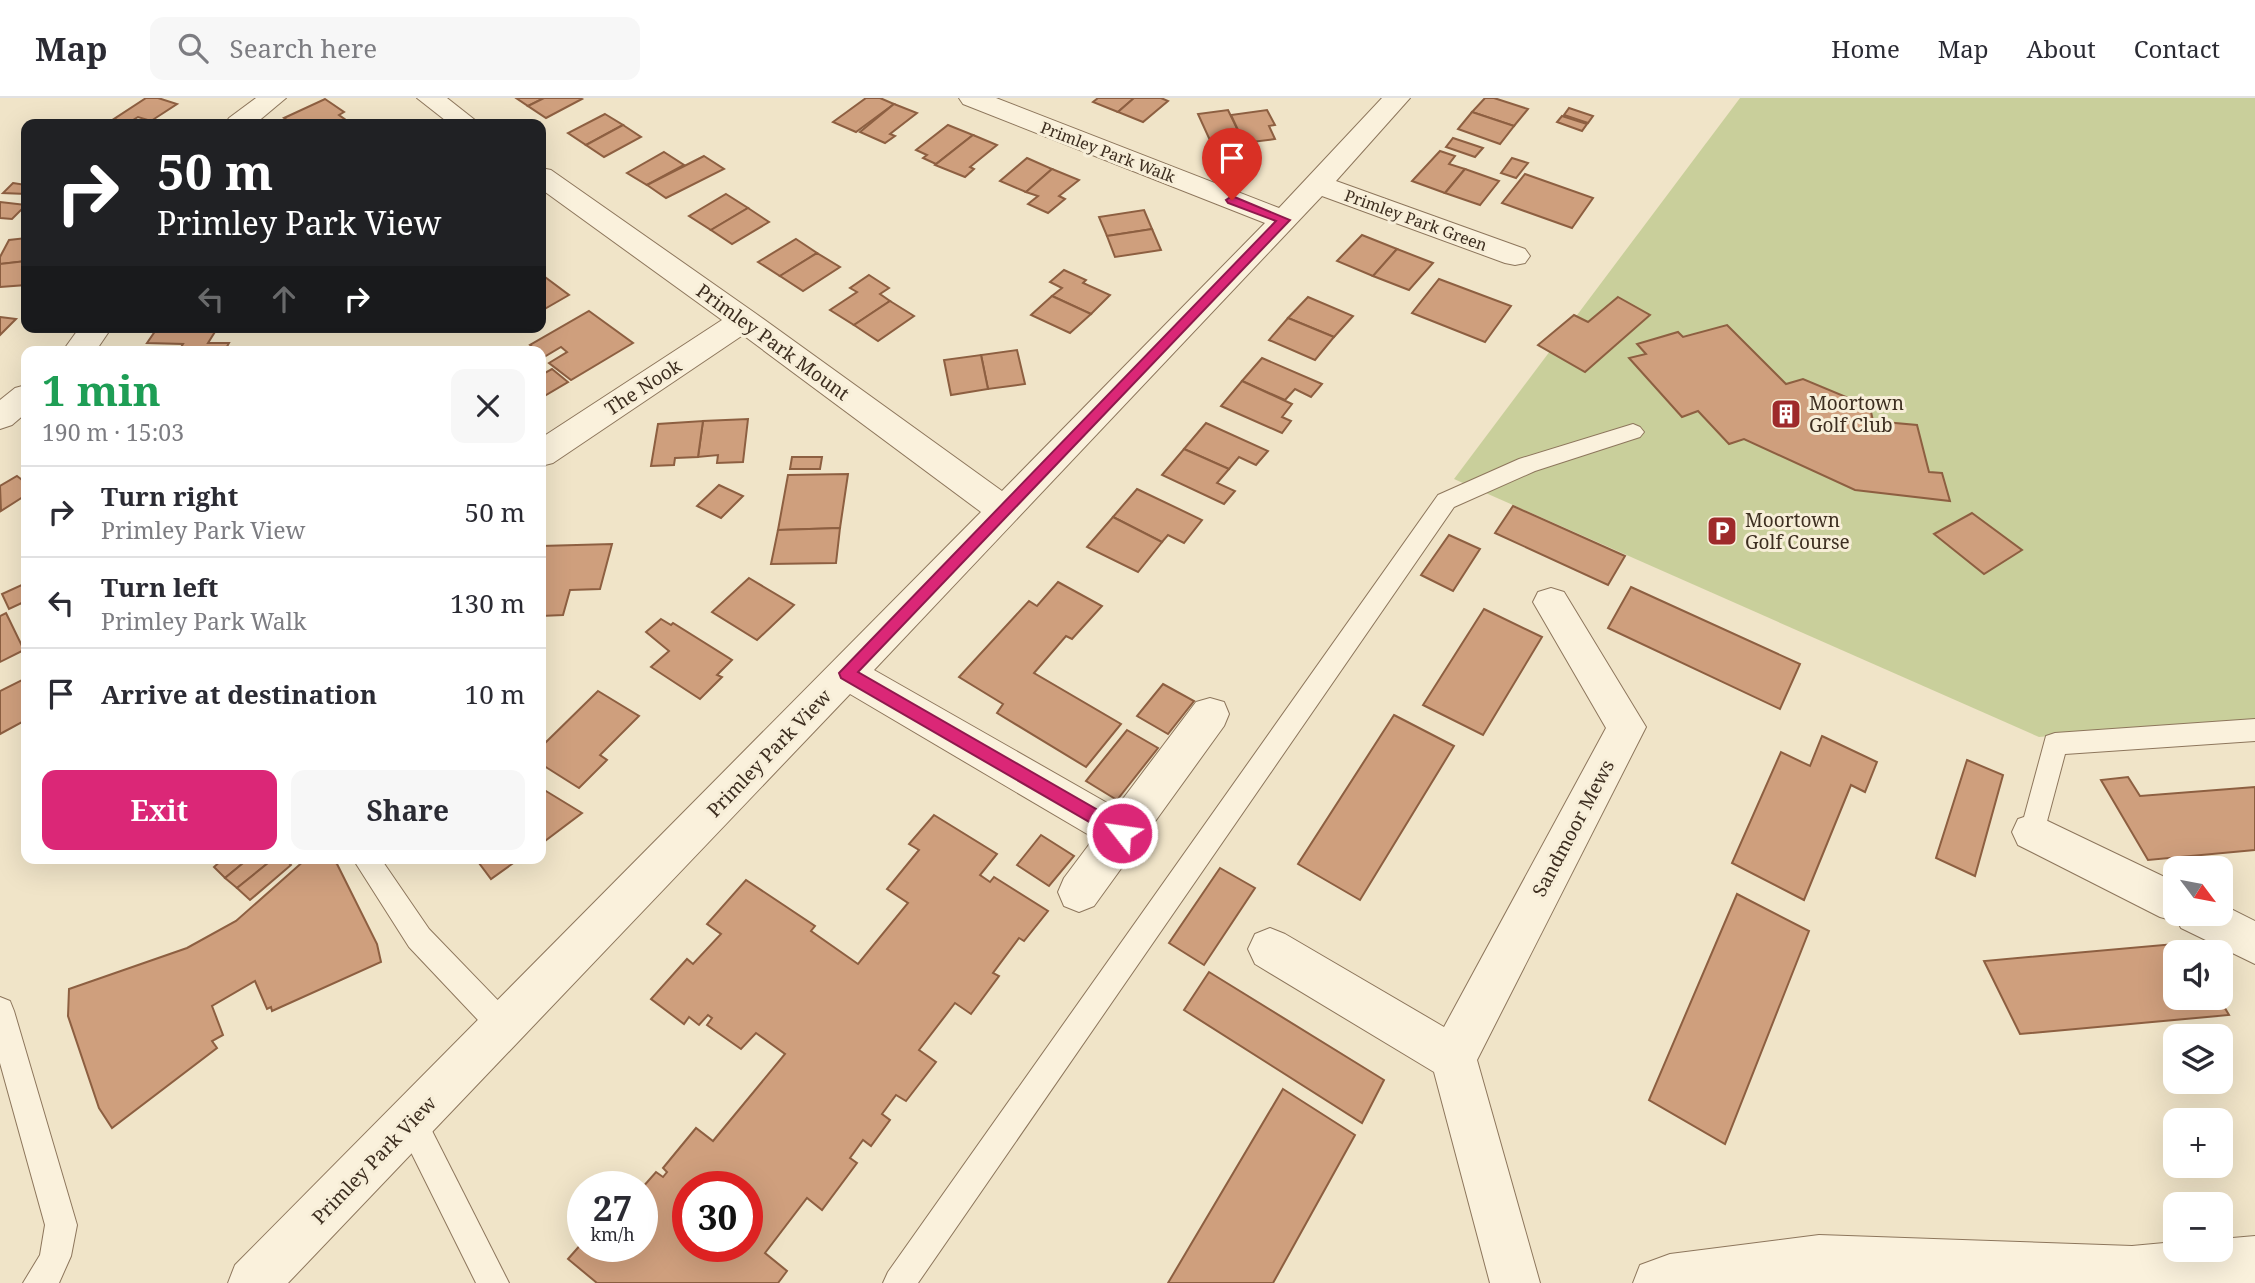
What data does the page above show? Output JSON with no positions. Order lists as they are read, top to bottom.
{
  "streets": {
    "street": [
      "Primley Park Walk",
      "Primley Park Green",
      "Primley Park Mount",
      "The Nook",
      "Primley Park View",
      "Sandmoor Mews"
    ]
  },
  "crossings": [
    ["Primley Park Walk", "Primley Park View"],
    ["Primley Park Green", "Primley Park View"],
    ["Primley Park Mount", "The Nook"],
    ["Primley Park Mount", "Primley Park View"]
  ],
  "places": {
    "building": ["Moortown Golf Club"],
    "parking": ["Moortown Golf Course"]
  },
  "north": "bottom right",
  "page": {
    "header": "Map",
    "search": "Search here",
    "nav": [
      "Home",
      "Map",
      "About",
      "Contact"
    ],
    "turn": ["50 m", "Primley Park View"],
    "heading": ["1 min", "190 m · 15:03"],
    "list": [
      {
        "name": "Turn right",
        "note": "Primley Park View",
        "value": "50 m"
      },
      {
        "name": "Turn left",
        "note": "Primley Park Walk",
        "value": "130 m"
      },
      {
        "name": "Arrive at destination",
        "value": "10 m"
      }
    ],
    "buttons": ["Exit", "Share"],
    "map_buttons": ["+", "−"],
    "speed": "27 km/h",
    "limit": "30"
  }
}
